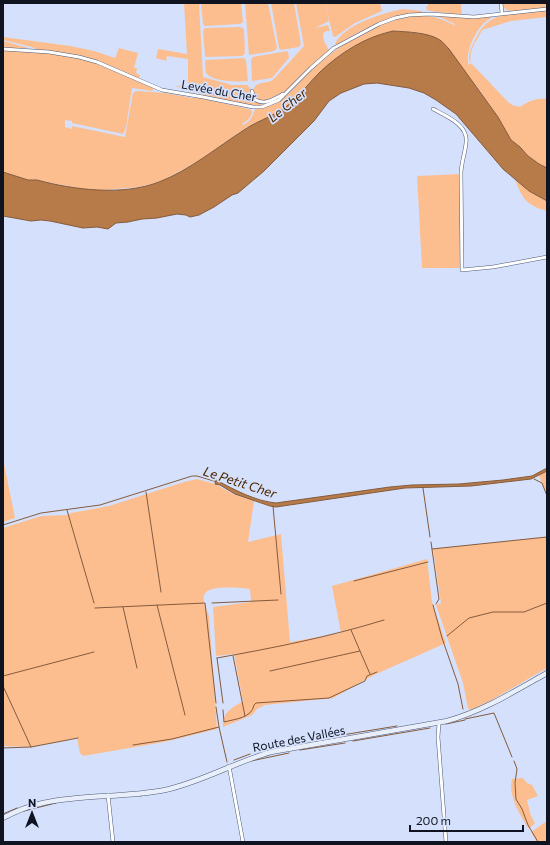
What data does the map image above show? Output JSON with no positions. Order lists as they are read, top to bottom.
{
  "streets": {
    "main road": ["Route des Vallées"],
    "street": ["Levée du Cher"]
  },
  "water": ["Le Cher", "Le Petit Cher"],
  "scale_bar": "200 m",
  "north": "top"
}
